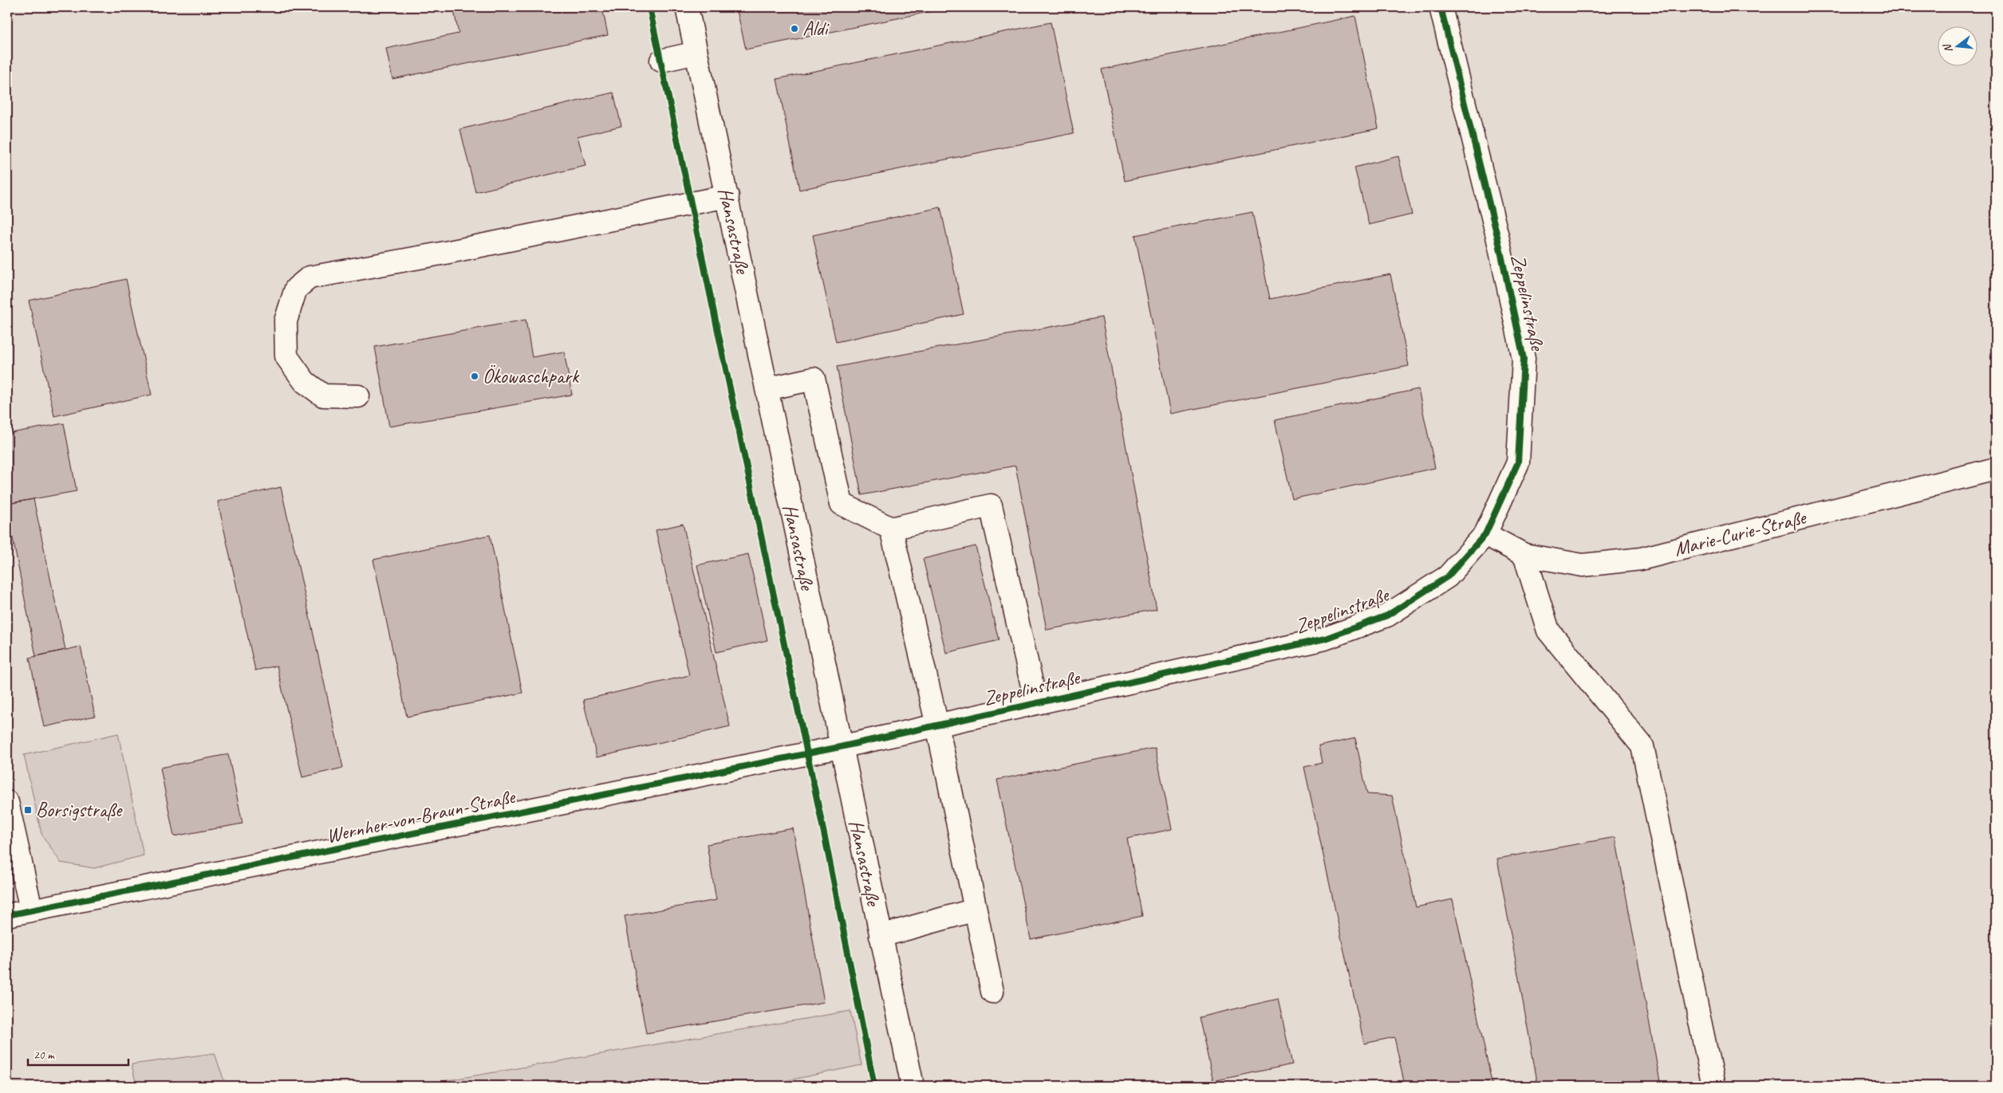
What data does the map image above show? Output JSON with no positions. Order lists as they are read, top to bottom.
{
  "streets": {
    "street": [
      "Hansastraße",
      "Zeppelinstraße",
      "Marie-Curie-Straße",
      "Wernher-von-Braun-Straße"
    ]
  },
  "crossings": [
    ["Hansastraße", "Zeppelinstraße"],
    ["Hansastraße", "Wernher-von-Braun-Straße"],
    ["Zeppelinstraße", "Marie-Curie-Straße"],
    ["Zeppelinstraße", "Wernher-von-Braun-Straße"]
  ],
  "places": {
    "other": ["Aldi", "Ökowaschpark"],
    "transit": ["Borsigstraße"]
  },
  "scale_bar": "20 m",
  "north": "left"
}
